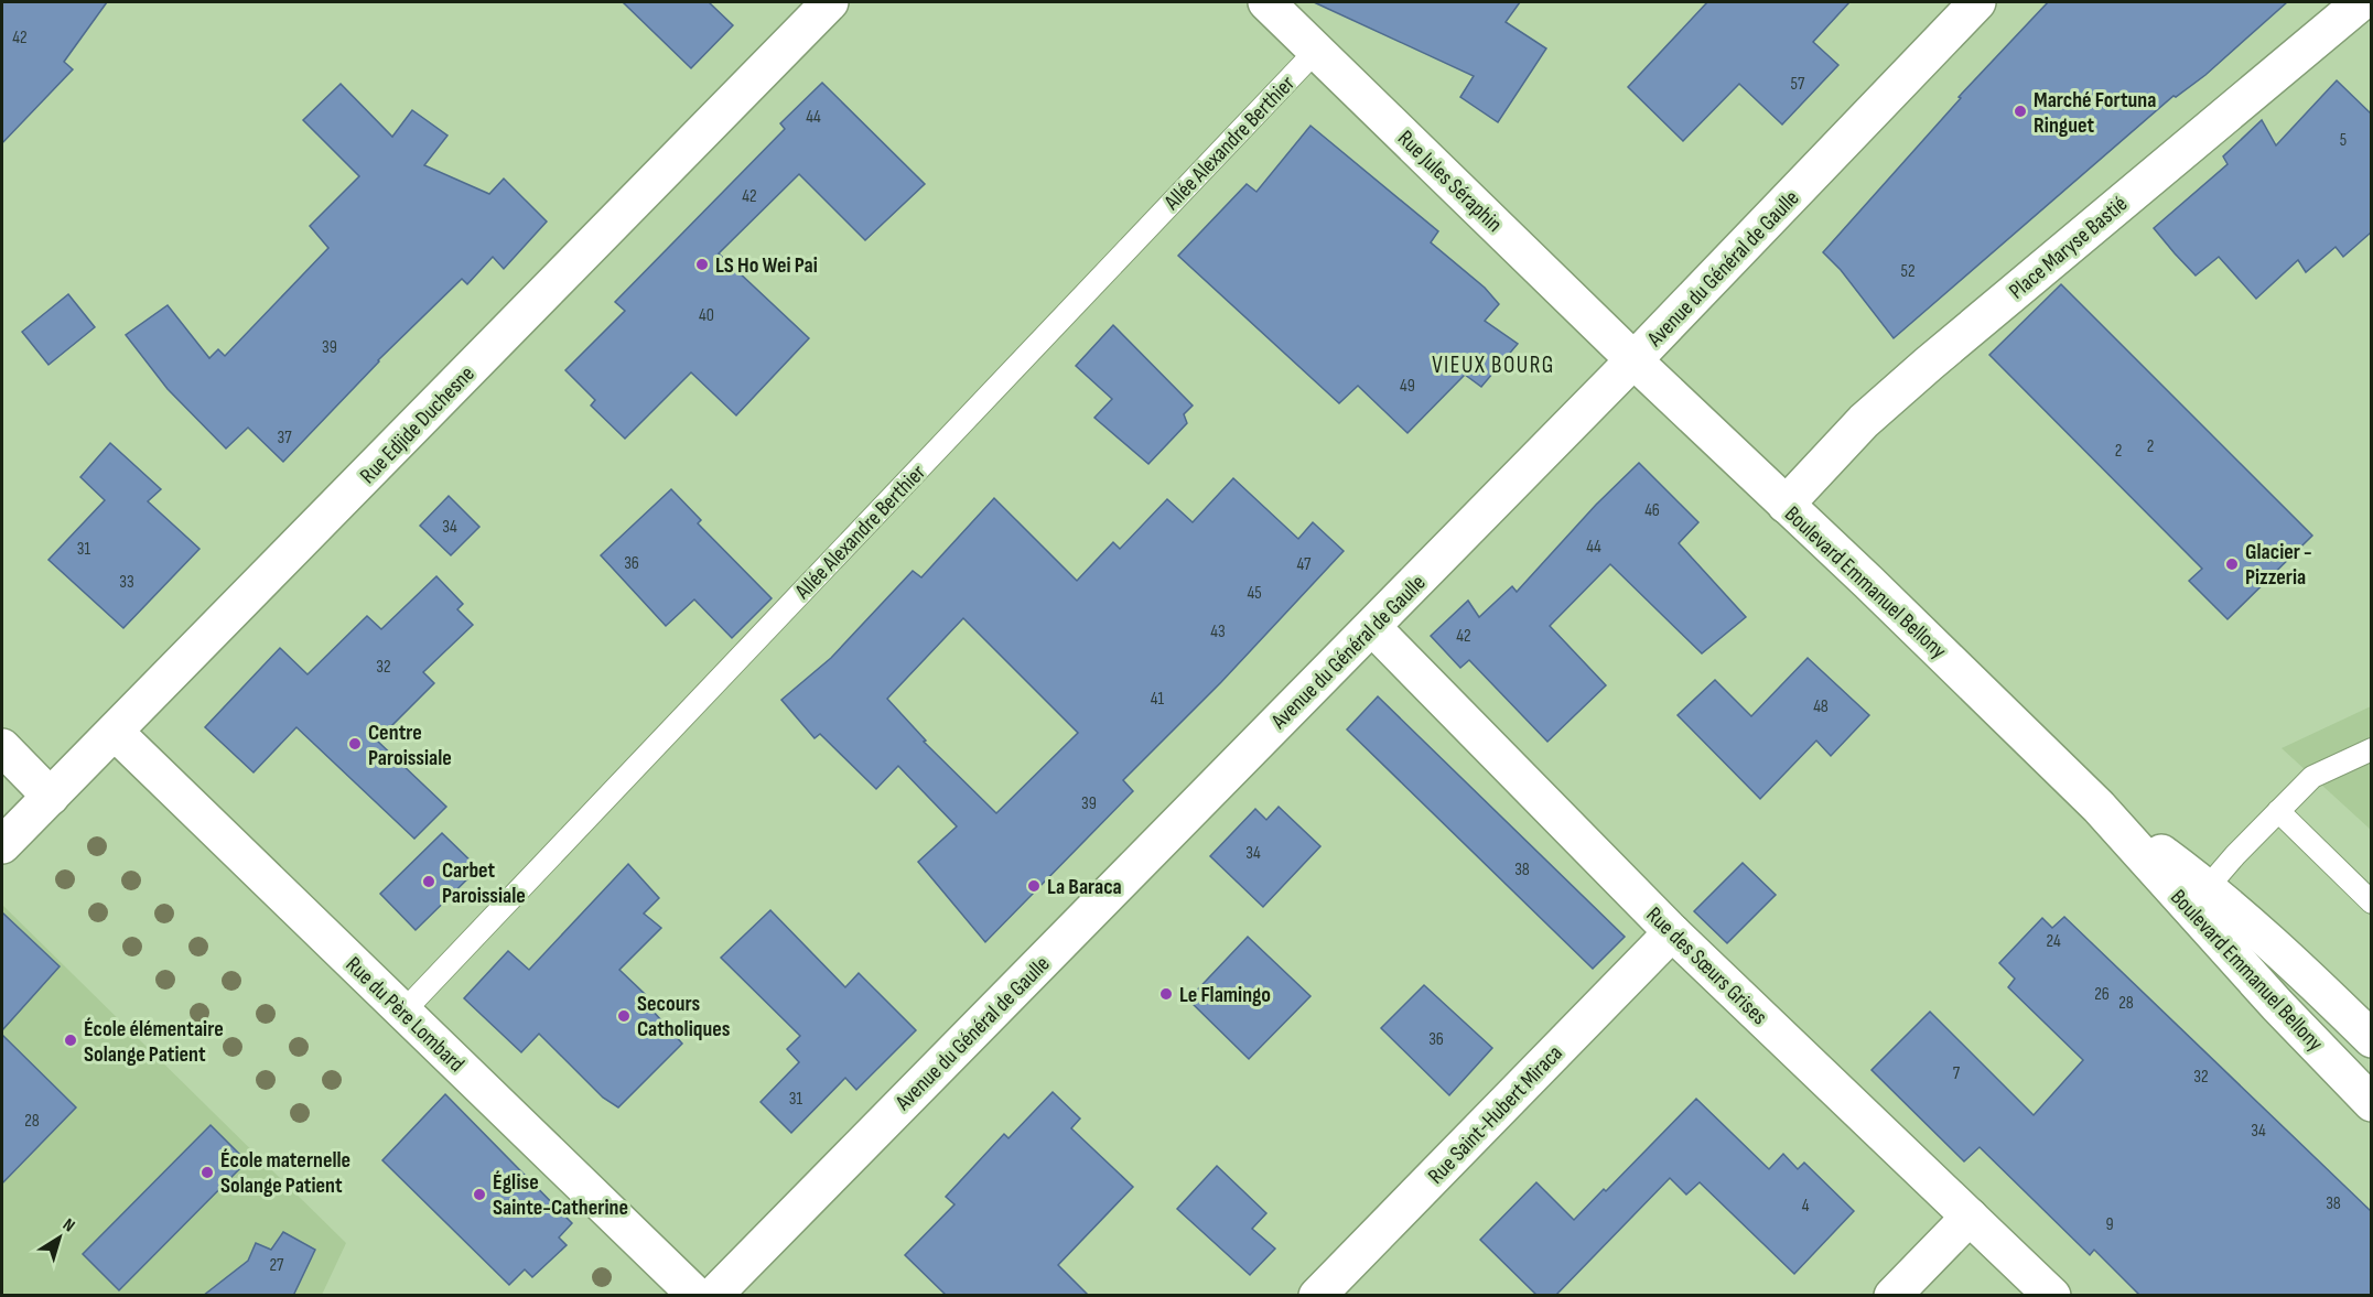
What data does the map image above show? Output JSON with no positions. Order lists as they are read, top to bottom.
{
  "streets": {
    "street": [
      "Rue Jules Séraphin",
      "Place Maryse Bastié",
      "Avenue du Général de Gaulle",
      "Rue Edjide Duchesne",
      "Boulevard Emmanuel Bellony",
      "Rue des Sœurs Grises",
      "Rue du Père Lombard",
      "Rue Saint-Hubert Miraca"
    ],
    "lane": ["Allée Alexandre Berthier"]
  },
  "crossings": [
    ["Allée Alexandre Berthier", "Rue Jules Séraphin"],
    ["Allée Alexandre Berthier", "Rue du Père Lombard"],
    ["Rue Jules Séraphin", "Avenue du Général de Gaulle"],
    ["Rue Jules Séraphin", "Boulevard Emmanuel Bellony"],
    ["Place Maryse Bastié", "Boulevard Emmanuel Bellony"],
    ["Avenue du Général de Gaulle", "Boulevard Emmanuel Bellony"],
    ["Avenue du Général de Gaulle", "Rue des Sœurs Grises"],
    ["Rue Edjide Duchesne", "Rue du Père Lombard"],
    ["Rue des Sœurs Grises", "Rue Saint-Hubert Miraca"]
  ],
  "districts": ["VIEUX BOURG"],
  "places": [
    "Marché Fortuna Ringuet",
    "LS Ho Wei Pai",
    "Glacier - Pizzeria",
    "Centre Paroissiale",
    "Carbet Paroissiale",
    "La Baraca",
    "Le Flamingo",
    "Secours Catholiques",
    "École élémentaire Solange Patient",
    "École maternelle Solange Patient",
    "Église Sainte-Catherine"
  ],
  "house_numbers": [
    "42",
    "57",
    "44",
    "5",
    "42",
    "52",
    "40",
    "39",
    "49",
    "37",
    "2",
    "2",
    "46",
    "34",
    "44",
    "31",
    "36",
    "47",
    "33",
    "45",
    "43",
    "42",
    "32",
    "41",
    "48",
    "39",
    "34",
    "38",
    "24",
    "26",
    "28",
    "36",
    "7",
    "32",
    "31",
    "28",
    "34",
    "38",
    "4",
    "9",
    "27"
  ],
  "north": "top right"
}
